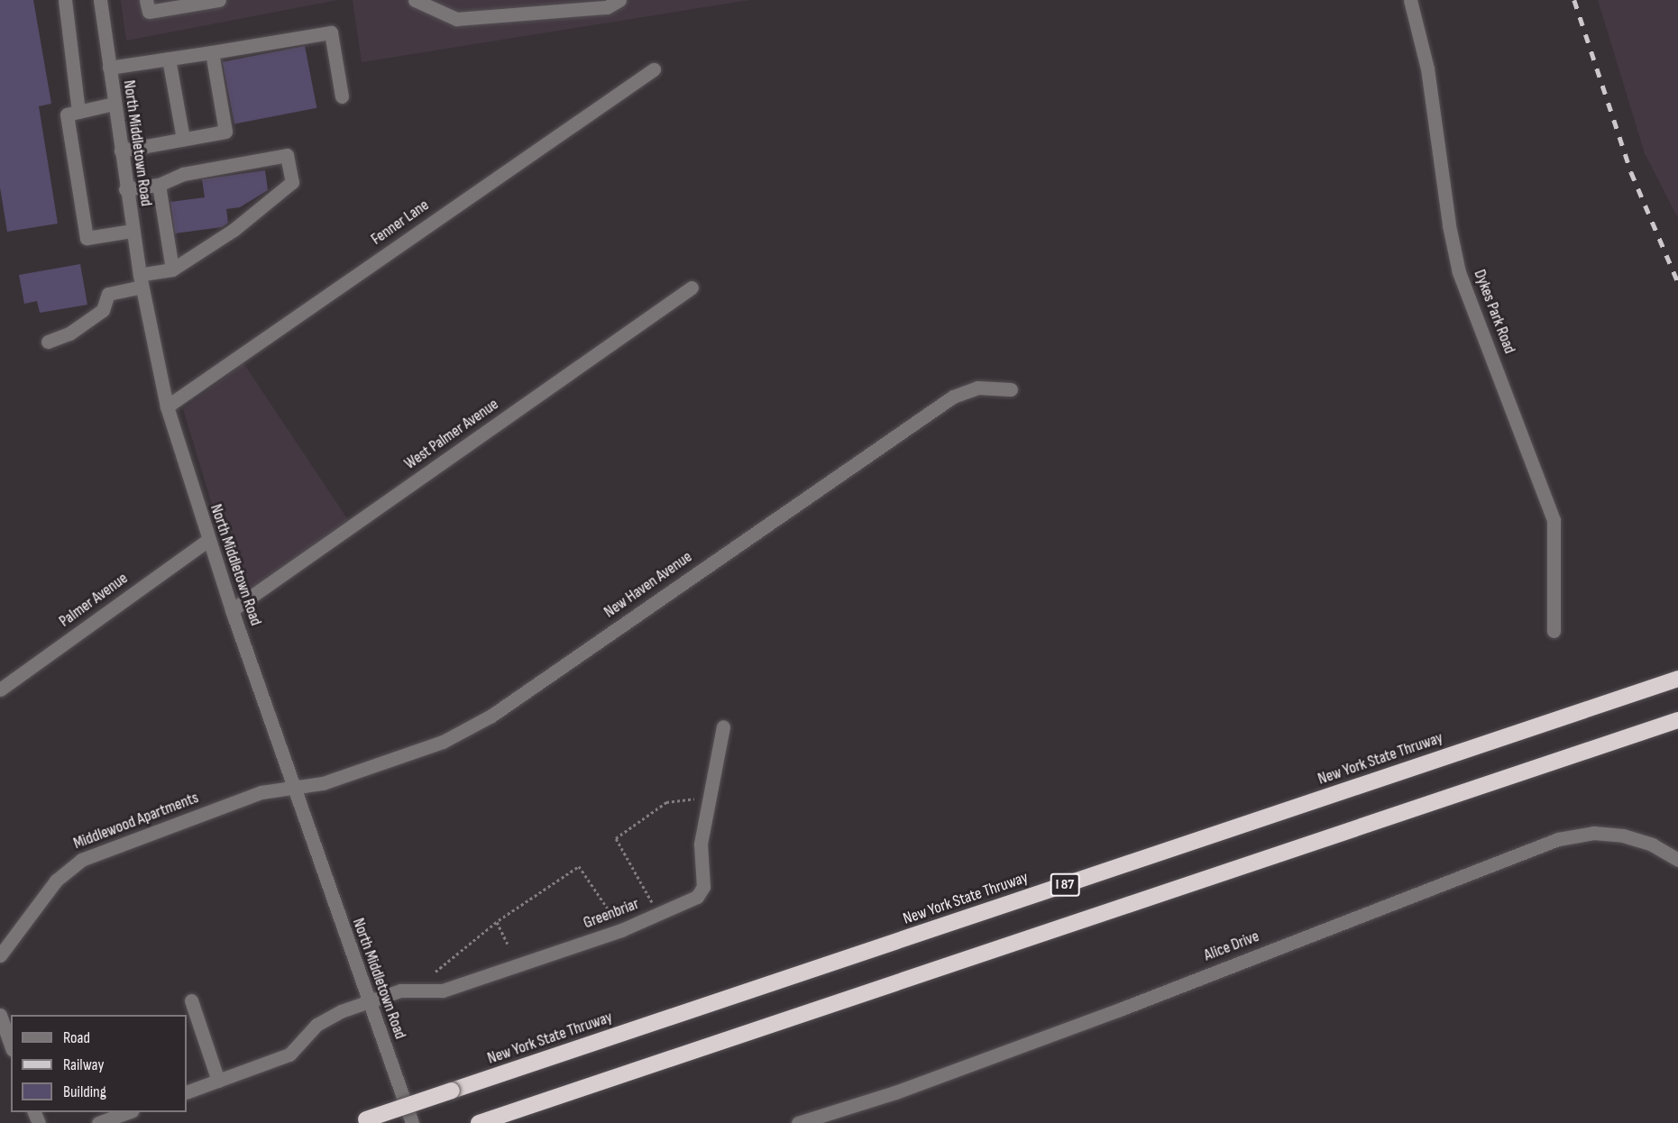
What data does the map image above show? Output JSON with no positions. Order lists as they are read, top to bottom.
{
  "streets": {
    "highway": ["New York State Thruway", "I 87"],
    "street": [
      "North Middletown Road",
      "Fenner Lane",
      "Dykes Park Road",
      "West Palmer Avenue",
      "New Haven Avenue",
      "Palmer Avenue",
      "Middlewood Apartments",
      "Greenbriar",
      "Alice Drive"
    ]
  },
  "crossings": [
    ["North Middletown Road", "Fenner Lane"],
    ["North Middletown Road", "West Palmer Avenue"],
    ["North Middletown Road", "New Haven Avenue"],
    ["North Middletown Road", "Palmer Avenue"],
    ["North Middletown Road", "Middlewood Apartments"],
    ["North Middletown Road", "Greenbriar"],
    ["New Haven Avenue", "Middlewood Apartments"]
  ],
  "legend": ["Road", "Railway", "Building"]
}
